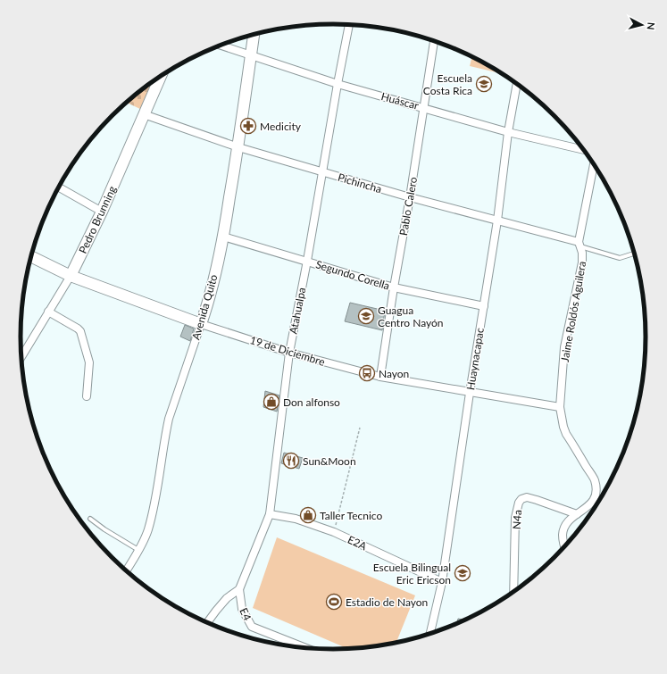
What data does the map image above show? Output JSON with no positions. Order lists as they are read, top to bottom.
{
  "streets": {
    "street": [
      "Huáscar",
      "Pichincha",
      "Pablo Calero",
      "Pedro Brunning",
      "Segundo Corella",
      "Avenida Quito",
      "Atahualpa",
      "Jaime Roldós Aguilera",
      "19 de Diciembre",
      "Huaynacapac",
      "N4a",
      "E2A",
      "E4"
    ]
  },
  "crossings": [
    ["Huáscar", "Pablo Calero"],
    ["Huáscar", "Avenida Quito"],
    ["Huáscar", "Atahualpa"],
    ["Huáscar", "Huaynacapac"],
    ["Pichincha", "Pablo Calero"],
    ["Pichincha", "Pedro Brunning"],
    ["Pichincha", "Avenida Quito"],
    ["Pichincha", "Atahualpa"],
    ["Pichincha", "Jaime Roldós Aguilera"],
    ["Pichincha", "Huaynacapac"],
    ["Pablo Calero", "Segundo Corella"],
    ["Pablo Calero", "19 de Diciembre"],
    ["Pedro Brunning", "19 de Diciembre"],
    ["Segundo Corella", "Avenida Quito"],
    ["Segundo Corella", "Atahualpa"],
    ["Segundo Corella", "Huaynacapac"],
    ["Avenida Quito", "19 de Diciembre"],
    ["Atahualpa", "19 de Diciembre"],
    ["Atahualpa", "E2A"],
    ["Atahualpa", "E4"],
    ["Jaime Roldós Aguilera", "19 de Diciembre"],
    ["Jaime Roldós Aguilera", "N4a"],
    ["19 de Diciembre", "Huaynacapac"],
    ["Huaynacapac", "E2A"]
  ],
  "places": {
    "school or university": ["Escuela Costa Rica", "Guagua Centro Nayón", "Escuela Bilingual Eric Ericson"],
    "pharmacy": ["Medicity"],
    "bus stop": ["Nayon"],
    "shop": ["Don alfonso", "Taller Tecnico"],
    "restaurant": ["Sun&Moon"],
    "sports": ["Estadio de Nayon"]
  },
  "north": "right"
}
